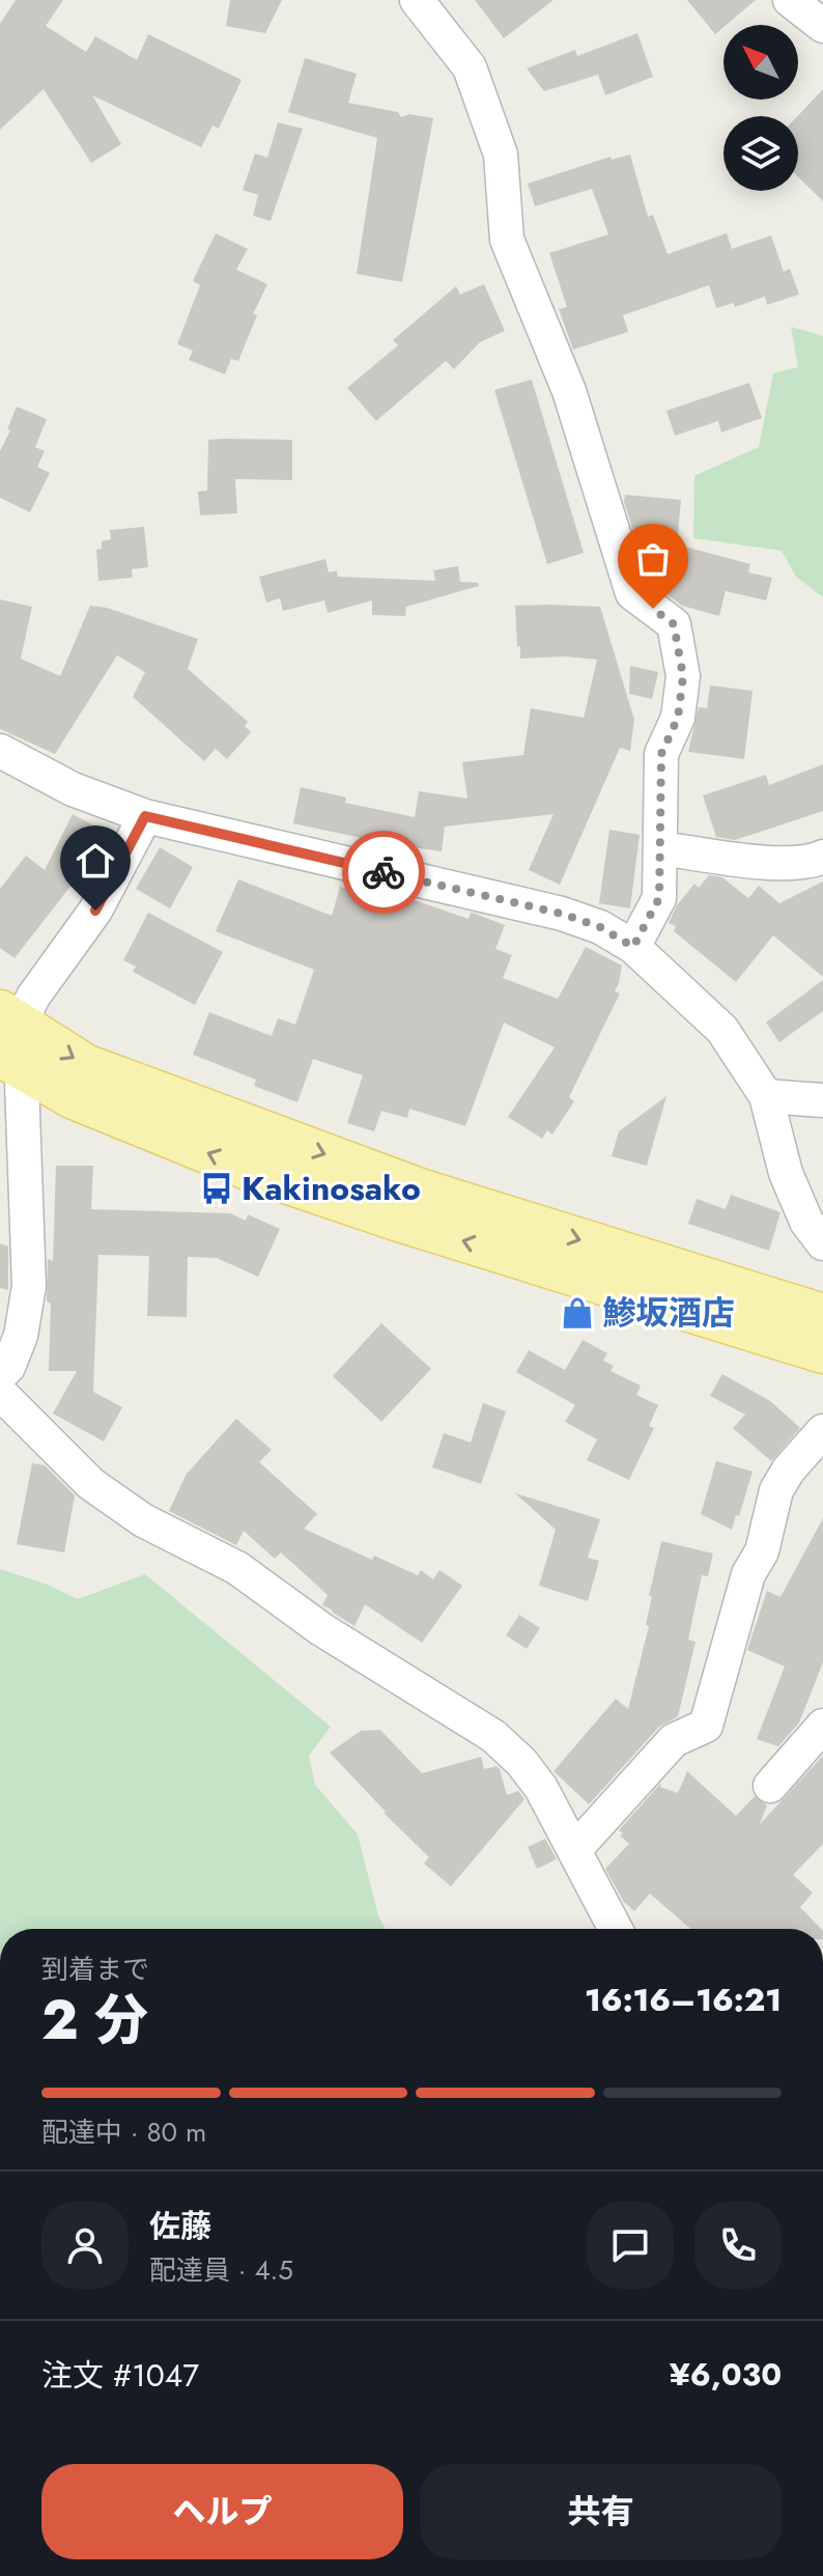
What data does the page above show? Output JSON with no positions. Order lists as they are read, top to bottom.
{
  "places": {
    "bus stop": ["Kakinosako"],
    "shop": ["鯵坂酒店"]
  },
  "north": "top left",
  "page": {
    "heading": ["2 分", "到着まで", "16:16–16:21"],
    "panel": [
      "佐藤",
      "配達員 · 4.5",
      "注文 #1047",
      "¥6,030"
    ],
    "bar": "配達中 · 80 m",
    "buttons": ["ヘルプ", "共有"]
  }
}
